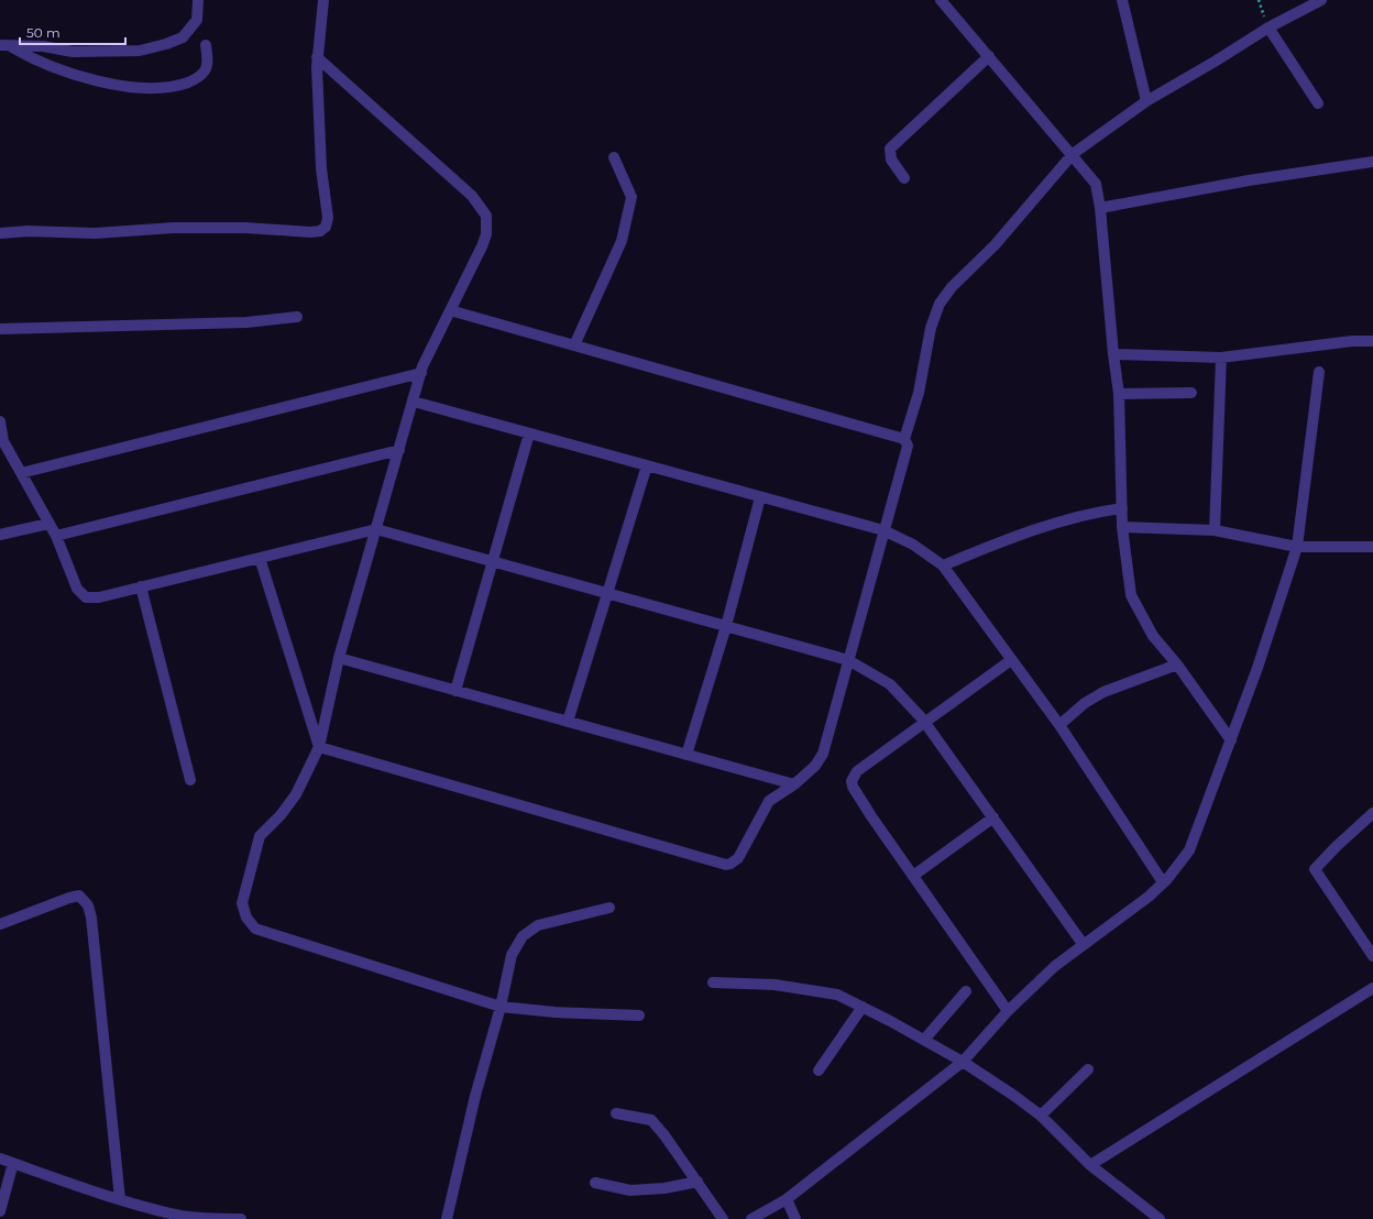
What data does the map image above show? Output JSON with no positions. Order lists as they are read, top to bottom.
{
  "scale_bar": "50 m"
}
